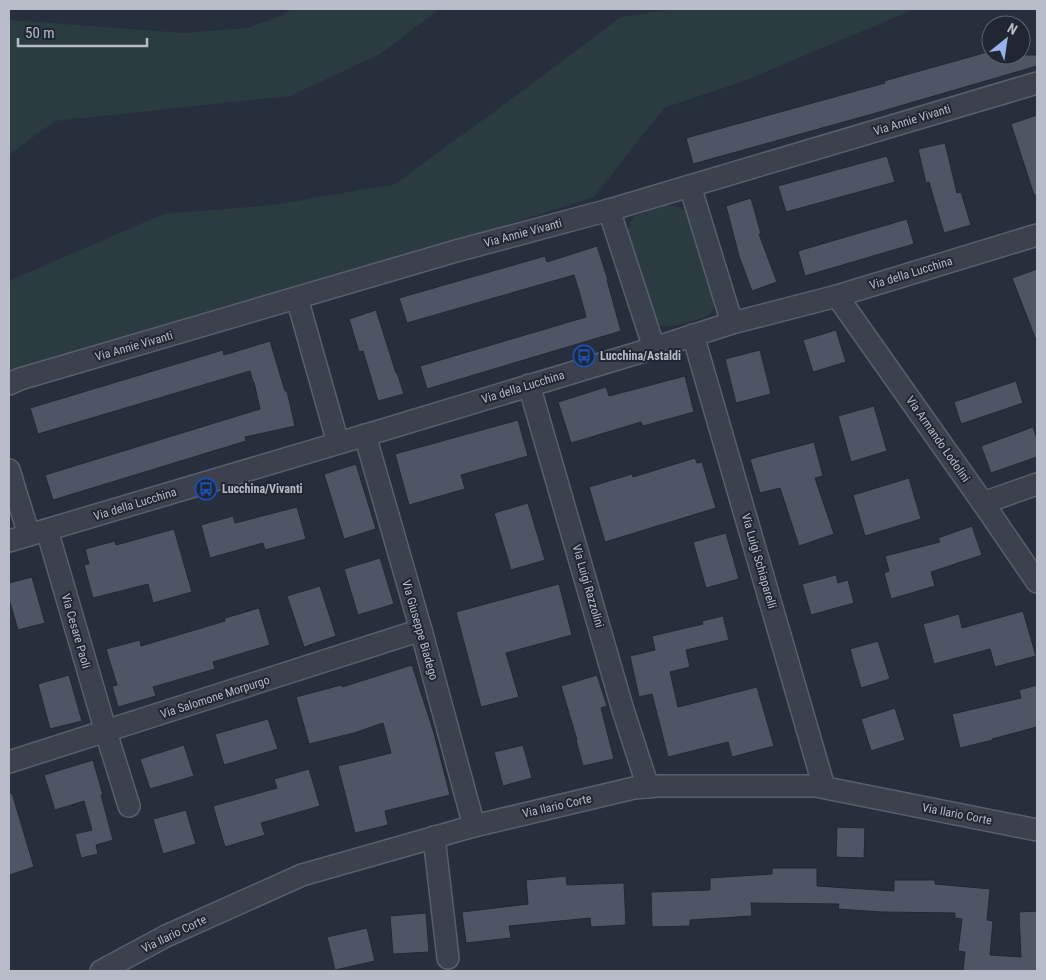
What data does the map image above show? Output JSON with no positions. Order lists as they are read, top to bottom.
{
  "streets": {
    "street": [
      "Via Annie Vivanti",
      "Via della Lucchina",
      "Via Armando Lodolini",
      "Via Luigi Schiaparelli",
      "Via Luigi Razzolini",
      "Via Giuseppe Biadego",
      "Via Cesare Paoli",
      "Via Salomone Morpurgo",
      "Via Ilario Corte"
    ]
  },
  "crossings": [
    ["Via della Lucchina", "Via Armando Lodolini"],
    ["Via della Lucchina", "Via Luigi Schiaparelli"],
    ["Via della Lucchina", "Via Luigi Razzolini"],
    ["Via della Lucchina", "Via Giuseppe Biadego"],
    ["Via della Lucchina", "Via Cesare Paoli"],
    ["Via Luigi Schiaparelli", "Via Ilario Corte"],
    ["Via Luigi Razzolini", "Via Ilario Corte"],
    ["Via Giuseppe Biadego", "Via Salomone Morpurgo"],
    ["Via Giuseppe Biadego", "Via Ilario Corte"],
    ["Via Cesare Paoli", "Via Salomone Morpurgo"]
  ],
  "places": {
    "bus stop": ["Lucchina/Astaldi", "Lucchina/Vivanti"]
  },
  "scale_bar": "50 m",
  "north": "top right"
}
